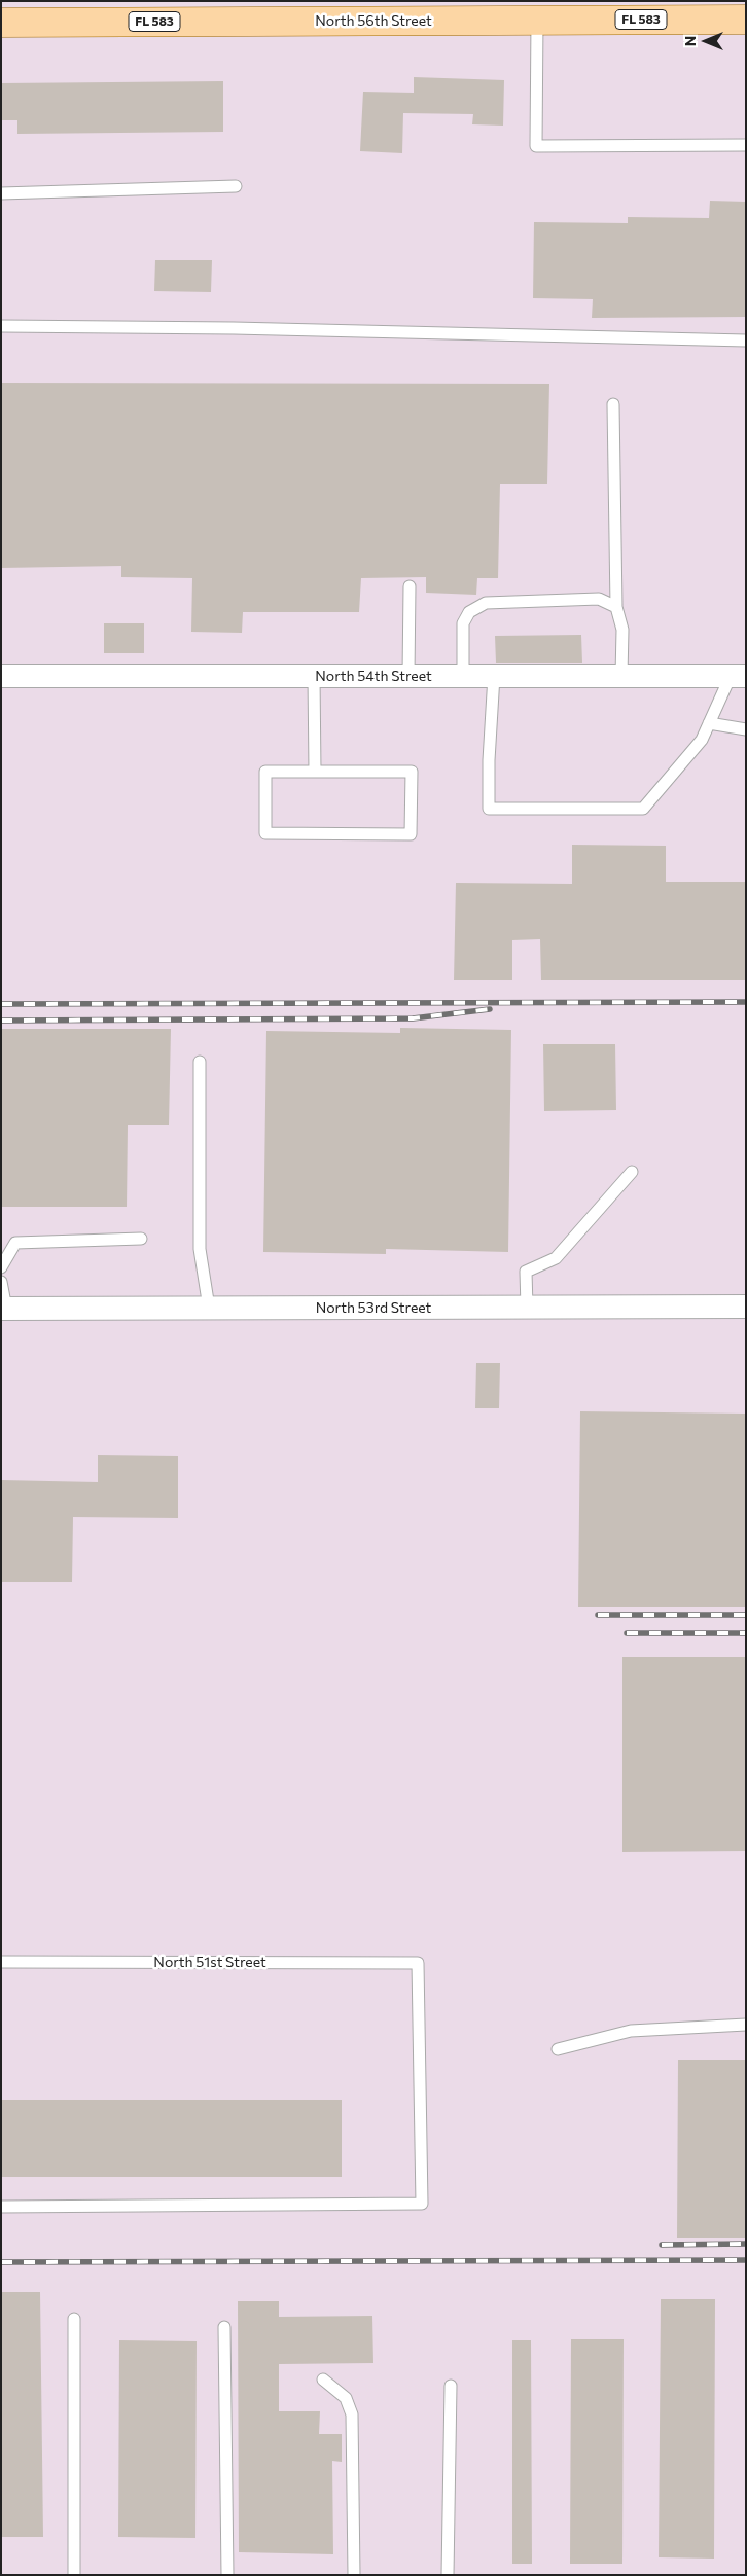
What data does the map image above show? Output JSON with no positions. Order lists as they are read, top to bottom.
{
  "streets": {
    "main road": ["FL 583", "North 56th Street"],
    "street": ["North 54th Street", "North 53rd Street"],
    "lane": ["North 51st Street"]
  },
  "north": "left"
}
